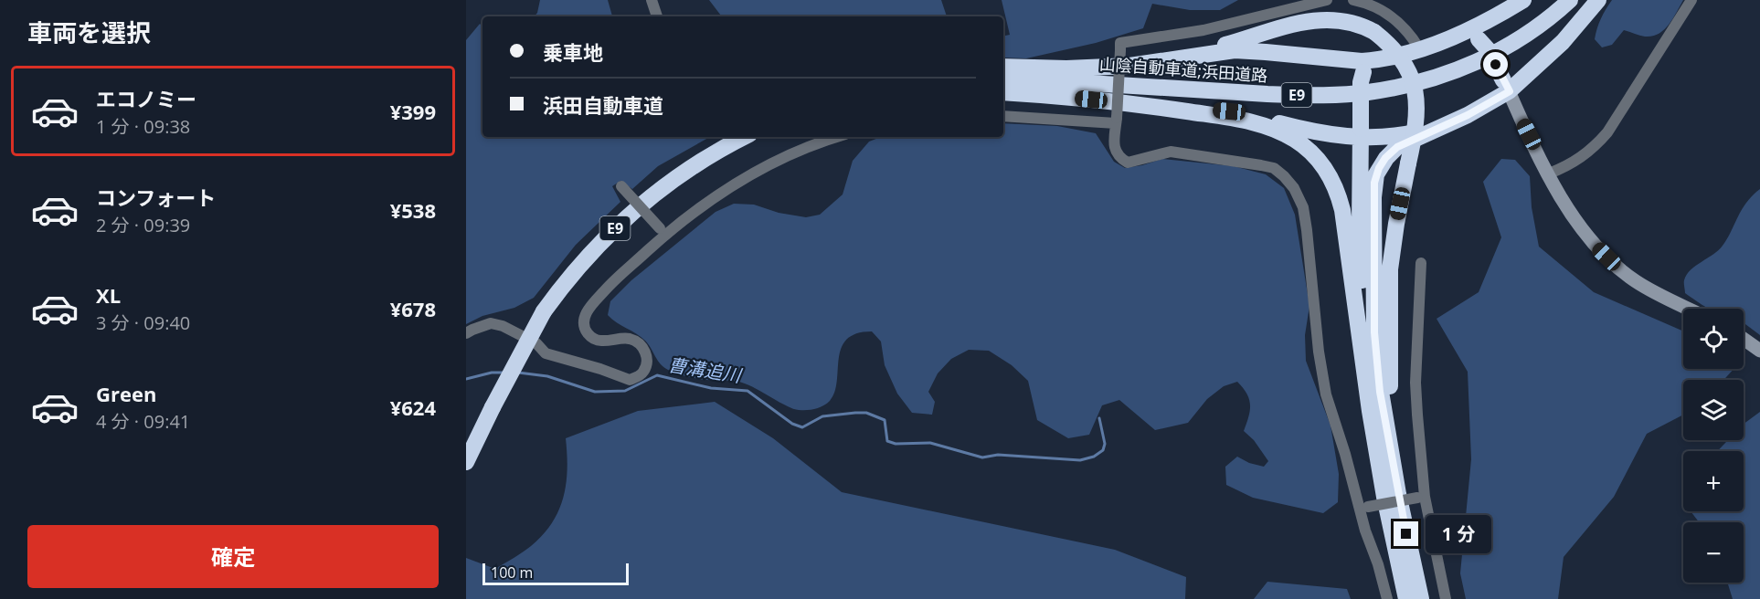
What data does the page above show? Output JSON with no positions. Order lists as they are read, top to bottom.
{
  "streets": {
    "highway": ["山陰自動車道;浜田道路", "E9"]
  },
  "water": ["曹溝追川"],
  "scale_bar": "100 m",
  "page": {
    "heading": "車両を選択",
    "banner": ["乗車地", "浜田自動車道"],
    "list": [
      {
        "name": "エコノミー",
        "note": "1 分 · 09:38",
        "value": "¥399"
      },
      {
        "name": "コンフォート",
        "note": "2 分 · 09:39",
        "value": "¥538"
      },
      {
        "name": "XL",
        "note": "3 分 · 09:40",
        "value": "¥678"
      },
      {
        "name": "Green",
        "note": "4 分 · 09:41",
        "value": "¥624"
      }
    ],
    "map_buttons": ["+", "−"],
    "buttons": "確定",
    "bubble": "1 分",
    "scale": "100 m"
  }
}
